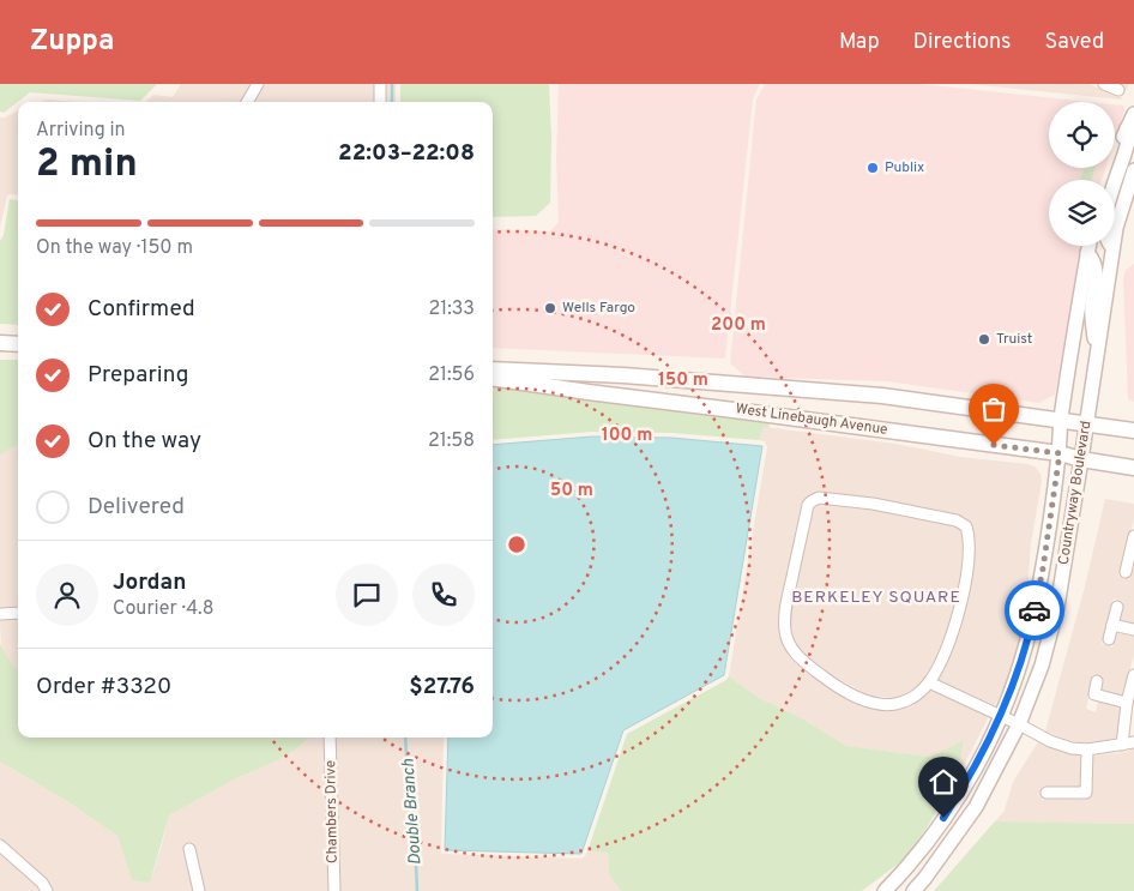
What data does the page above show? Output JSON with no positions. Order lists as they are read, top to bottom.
{
  "streets": {
    "main road": ["West Linebaugh Avenue"],
    "street": ["Countryway Boulevard", "Chambers Drive"]
  },
  "crossings": [
    ["West Linebaugh Avenue", "Countryway Boulevard"]
  ],
  "districts": ["BERKELEY SQUARE"],
  "water": ["Double Branch"],
  "places": ["Publix", "Wells Fargo", "Truist"],
  "page": {
    "header": "Zuppa",
    "nav": ["Map", "Directions", "Saved"],
    "heading": ["2 min", "Arriving in", "22:03–22:08"],
    "panel": [
      "Jordan",
      "Courier · 4.8",
      "Order #3320",
      "$27.76"
    ],
    "bar": "On the way · 150 m",
    "list": [
      ["Confirmed", "21:33"],
      ["Preparing", "21:56"],
      ["On the way", "21:58"],
      "Delivered"
    ]
  },
  "rings": [
    "200 m",
    "150 m",
    "100 m",
    "50 m"
  ]
}
